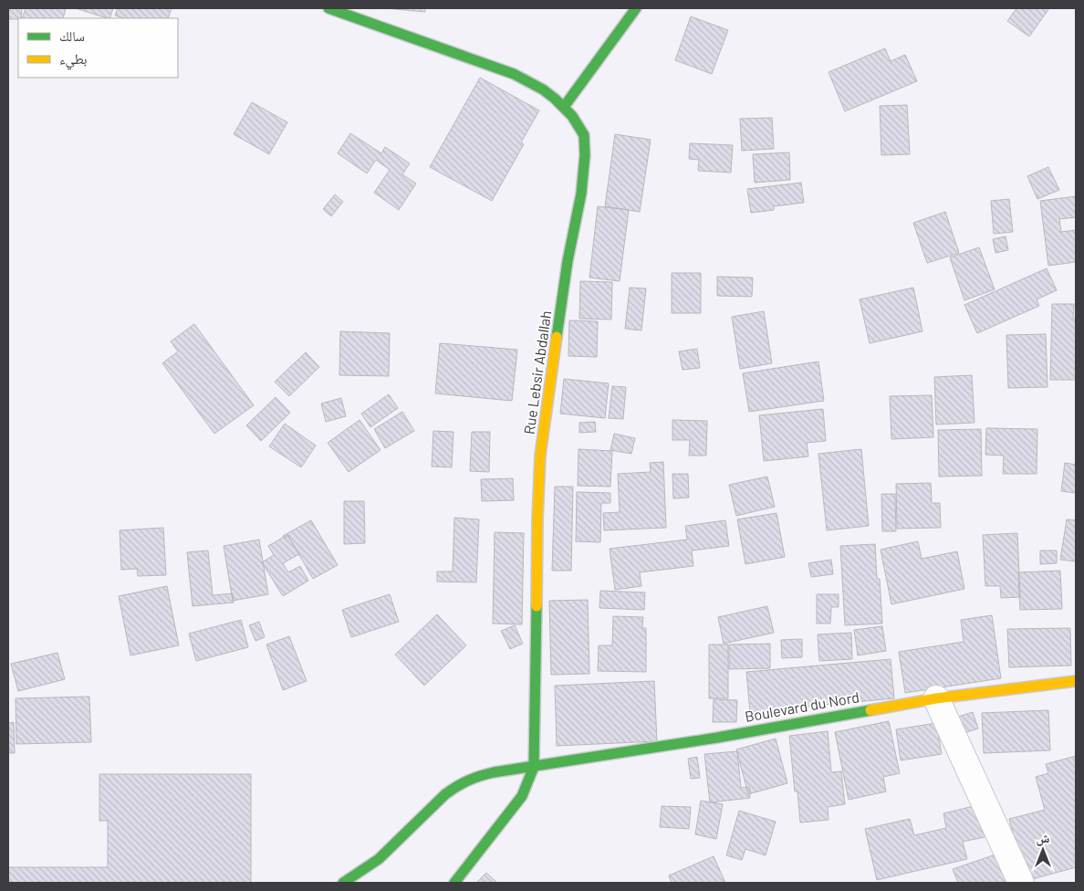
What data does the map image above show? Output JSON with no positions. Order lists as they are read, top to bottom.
{
  "streets": {
    "street": ["Rue Lebsir Abdallah", "Boulevard du Nord"]
  },
  "crossings": [
    ["Rue Lebsir Abdallah", "Boulevard du Nord"]
  ],
  "legend": ["سالك", "بطيء"],
  "north": "top"
}
